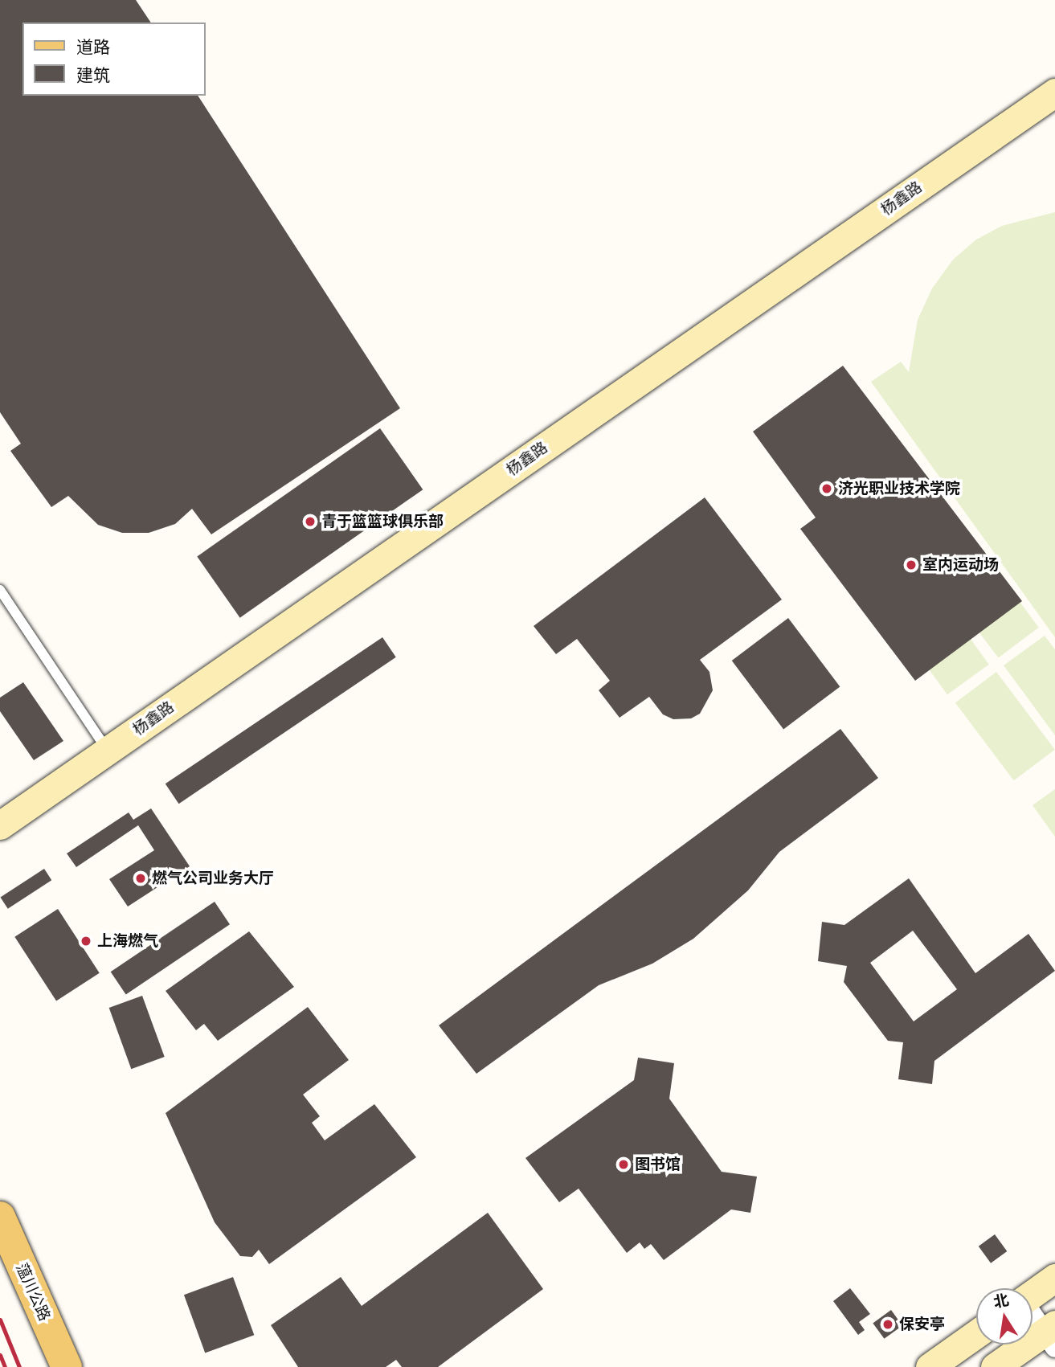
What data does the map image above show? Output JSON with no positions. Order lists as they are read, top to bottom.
{
  "streets": {
    "main road": ["蕰川公路"],
    "street": ["杨鑫路"]
  },
  "places": [
    "济光职业技术学院",
    "青于篮篮球俱乐部",
    "室内运动场",
    "燃气公司业务大厅",
    "上海燃气",
    "图书馆",
    "保安亭"
  ],
  "legend": ["道路", "建筑"],
  "north": "top"
}
